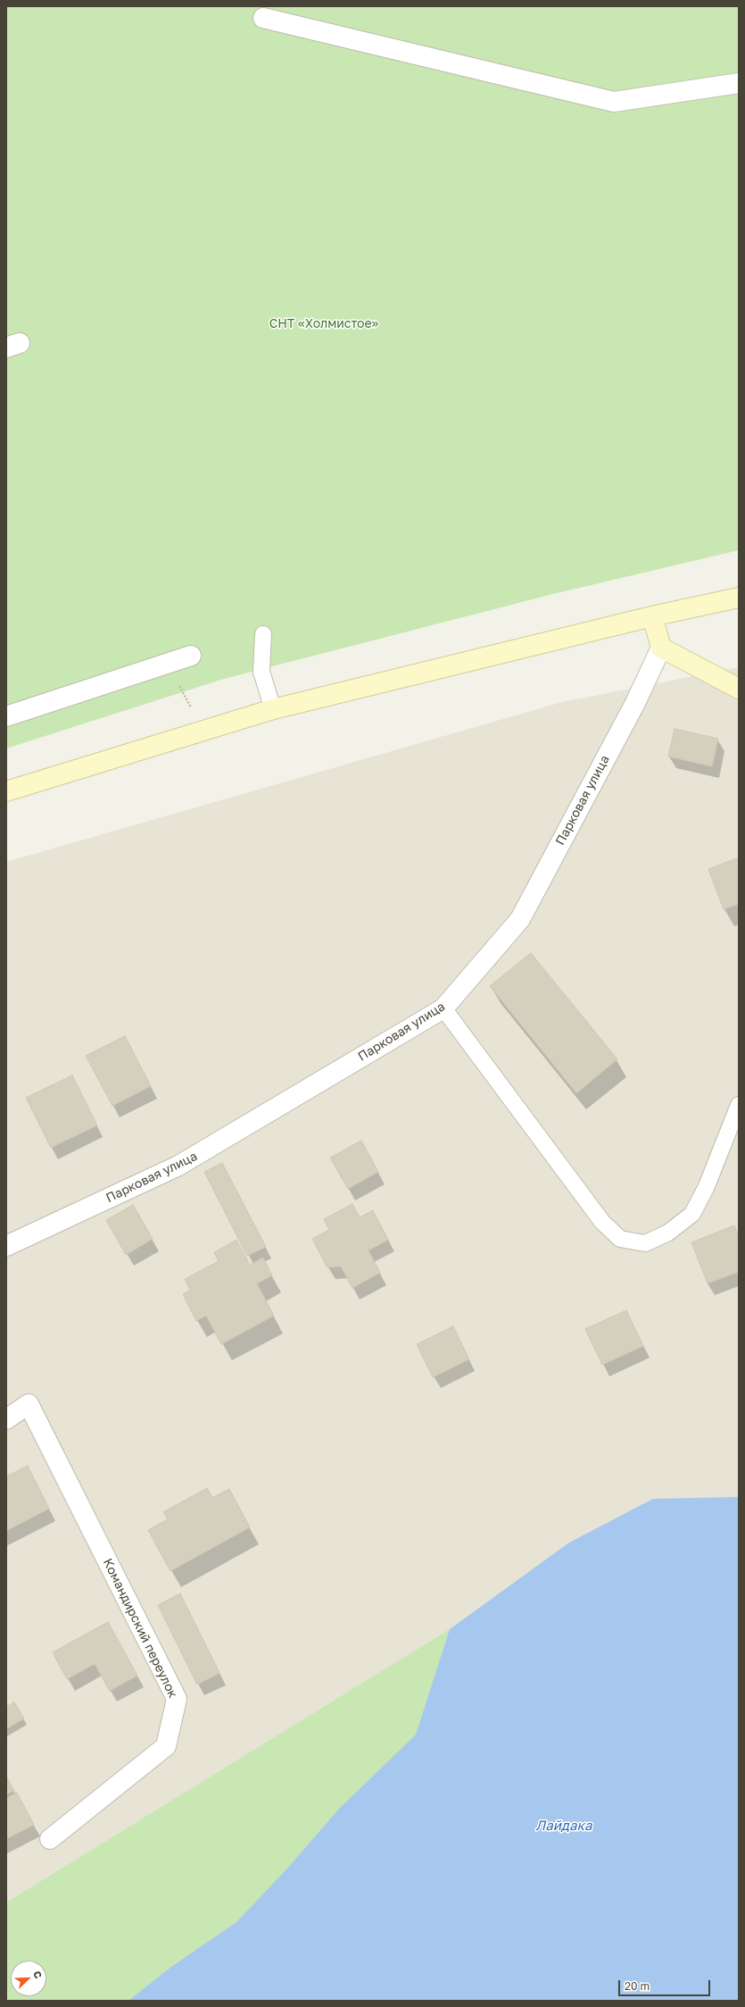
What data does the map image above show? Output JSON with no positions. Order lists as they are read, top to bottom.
{
  "streets": {
    "street": ["Парковая улица", "Командирский переулок"]
  },
  "water": ["Лайдака"],
  "parks": ["СНТ «Холмистое»"],
  "scale_bar": "20 m",
  "north": "top right"
}
